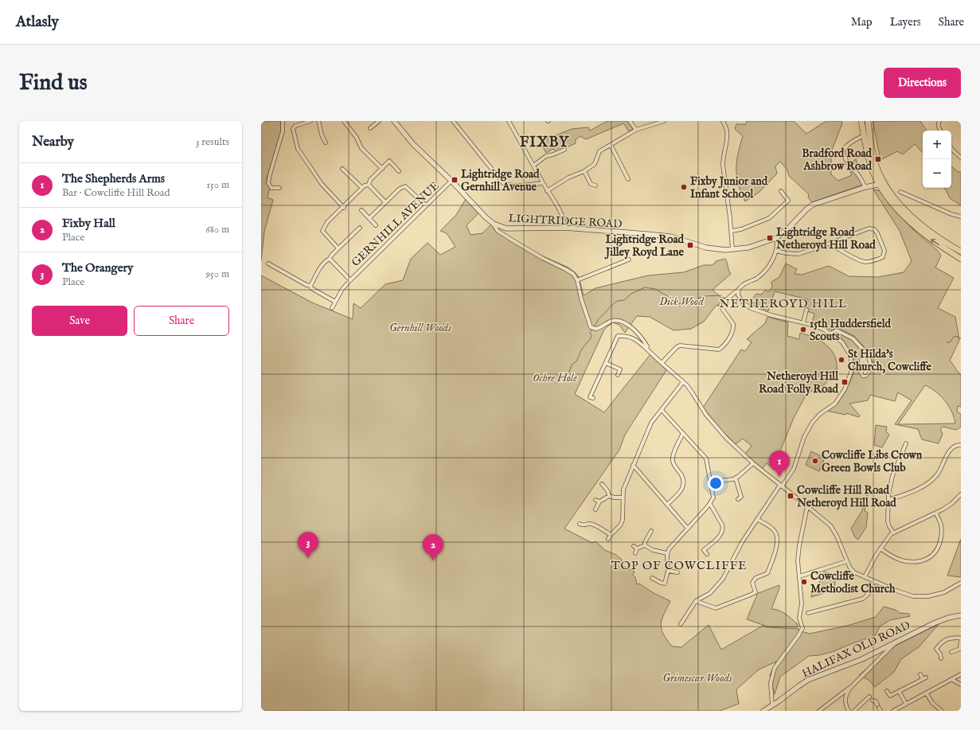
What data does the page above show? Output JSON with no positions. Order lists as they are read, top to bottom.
{
  "streets": {
    "street": ["LIGHTRIDGE ROAD", "GERNHILL AVENUE", "HALIFAX OLD ROAD"]
  },
  "crossings": [
    ["LIGHTRIDGE ROAD", "GERNHILL AVENUE"]
  ],
  "districts": ["FIXBY", "NETHEROYD HILL", "TOP OF COWCLIFFE"],
  "parks": [
    "Dick Wood",
    "Gernhill Woods",
    "Ochre Hole",
    "Grimescar Woods"
  ],
  "places": {
    "transit": [
      "Bradford Road Ashbrow Road",
      "Lightridge Road Gernhill Avenue",
      "Lightridge Road Netheroyd Hill Road",
      "Lightridge Road Jilley Royd Lane",
      "Netheroyd Hill Road Folly Road",
      "Cowcliffe Hill Road Netheroyd Hill Road"
    ],
    "other": [
      "Fixby Junior and Infant School",
      "15th Huddersfield Scouts",
      "St Hilda's Church, Cowcliffe",
      "Cowcliffe Libs Crown Green Bowls Club",
      "Cowcliffe Methodist Church"
    ]
  },
  "page": {
    "header": "Atlasly",
    "nav": ["Map", "Layers", "Share"],
    "buttons": [
      "Directions",
      ["Save", "Share"]
    ],
    "title": "Find us",
    "heading": ["Nearby", "3 results"],
    "map_buttons": ["+", "−"],
    "list": [
      {
        "mark": "1",
        "name": "The Shepherds Arms",
        "note": "Bar · Cowcliffe Hill Road",
        "value": "150 m"
      },
      {
        "mark": "2",
        "name": "Fixby Hall",
        "note": "Place",
        "value": "680 m"
      },
      {
        "mark": "3",
        "name": "The Orangery",
        "note": "Place",
        "value": "950 m"
      }
    ],
    "pins": ["1", "3", "2"]
  }
}
